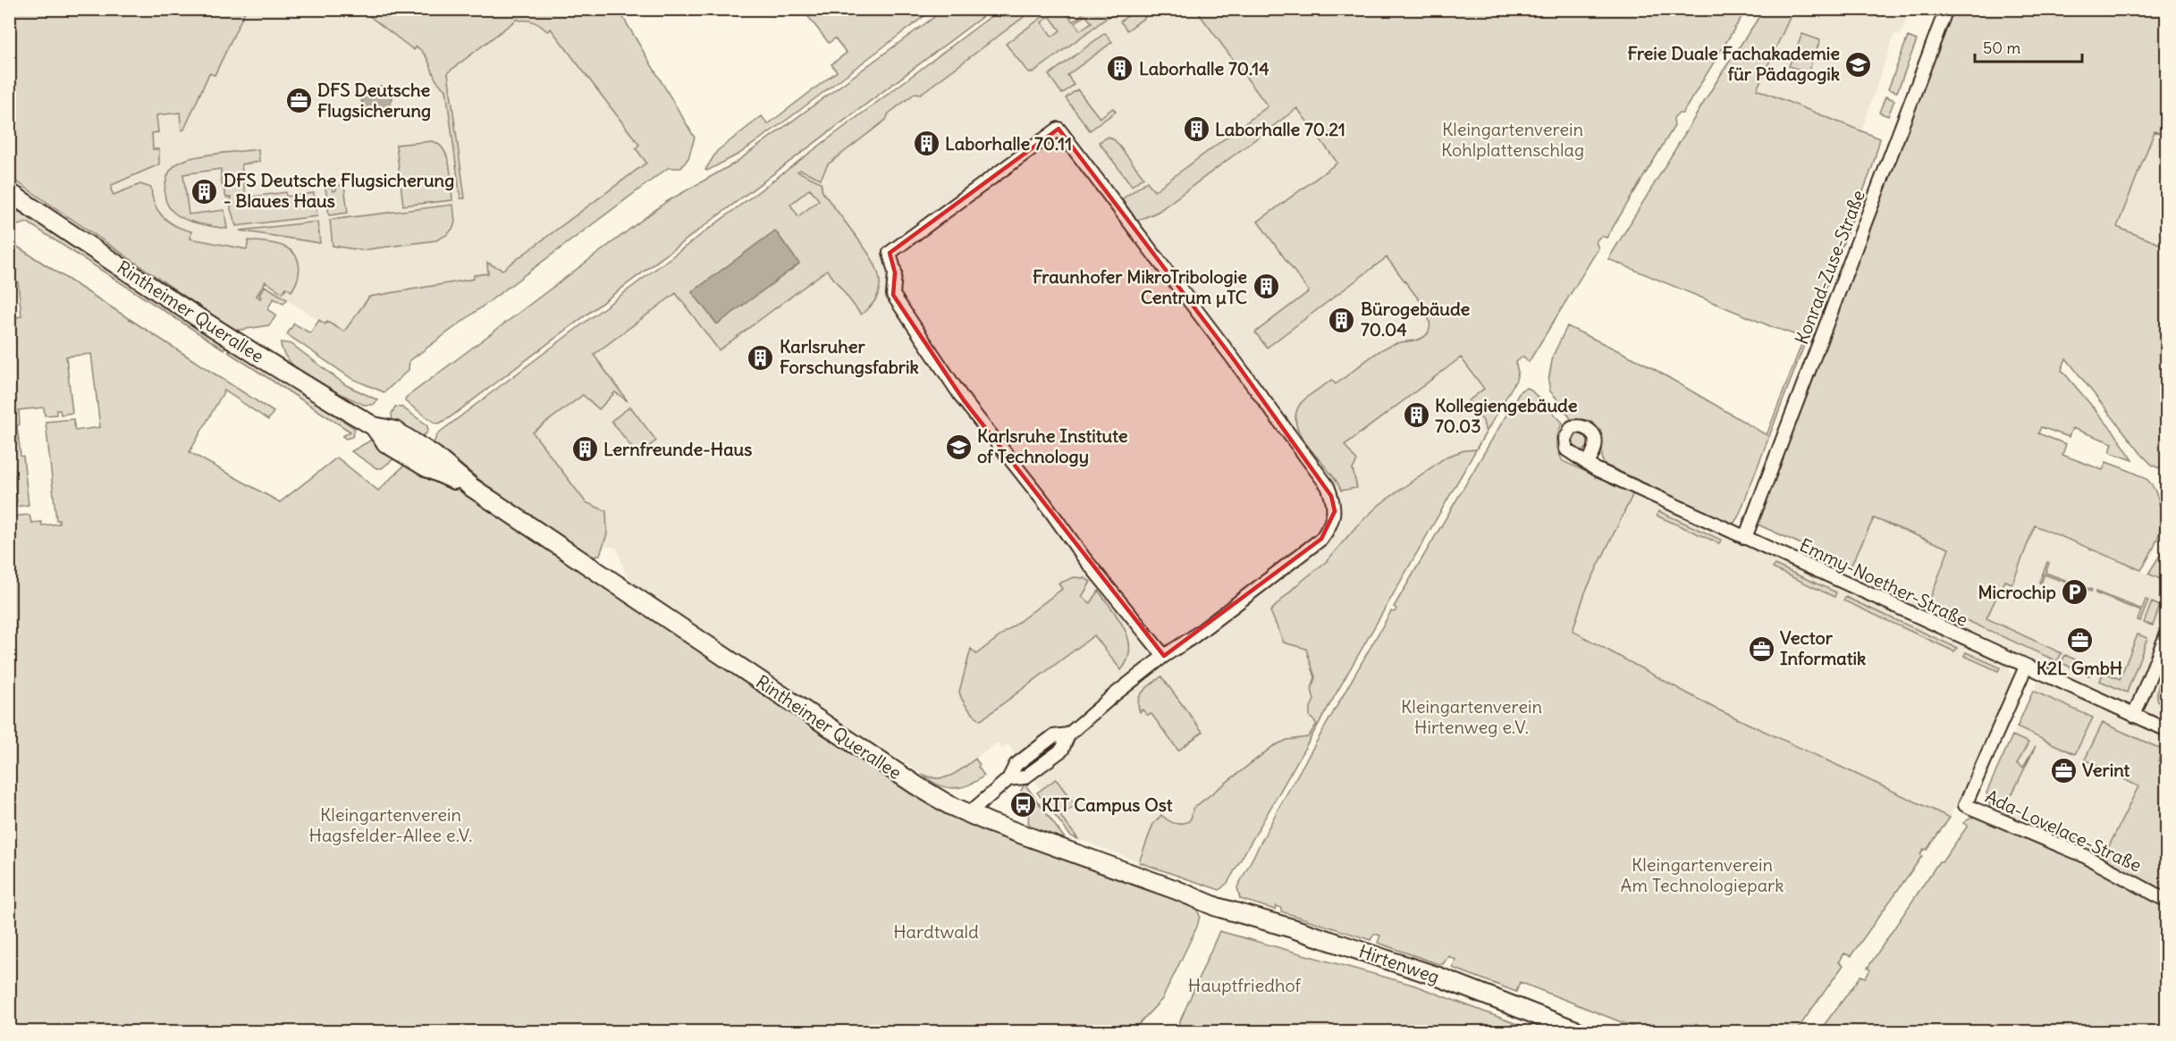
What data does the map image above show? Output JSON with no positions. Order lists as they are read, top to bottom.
{
  "streets": {
    "street": [
      "Konrad-Zuse-Straße",
      "Rintheimer Querallee",
      "Emmy-Noether-Straße",
      "Ada-Lovelace-Straße",
      "Hirtenweg"
    ]
  },
  "crossings": [
    ["Konrad-Zuse-Straße", "Emmy-Noether-Straße"],
    ["Rintheimer Querallee", "Hirtenweg"],
    ["Emmy-Noether-Straße", "Ada-Lovelace-Straße"]
  ],
  "parks": [
    "Kleingartenverein Kohlplattenschlag",
    "Kleingartenverein Hirtenweg e.V.",
    "Kleingartenverein Hagsfelder-Allee e.V.",
    "Kleingartenverein Am Technologiepark",
    "Hardtwald",
    "Hauptfriedhof"
  ],
  "places": {
    "school or university": ["Freie Duale Fachakademie für Pädagogik", "Karlsruhe Institute of Technology"],
    "building": [
      "Laborhalle 70.14",
      "Laborhalle 70.21",
      "Laborhalle 70.11",
      "DFS Deutsche Flugsicherung - Blaues Haus",
      "Fraunhofer MikroTribologie Centrum µTC",
      "Bürogebäude 70.04",
      "Karlsruher Forschungsfabrik",
      "Kollegiengebäude 70.03",
      "Lernfreunde-Haus"
    ],
    "office": [
      "DFS Deutsche Flugsicherung",
      "K2L GmbH",
      "Vector Informatik",
      "Verint"
    ],
    "parking": ["Microchip"],
    "bus stop": ["KIT Campus Ost"]
  },
  "scale_bar": "50 m"
}
